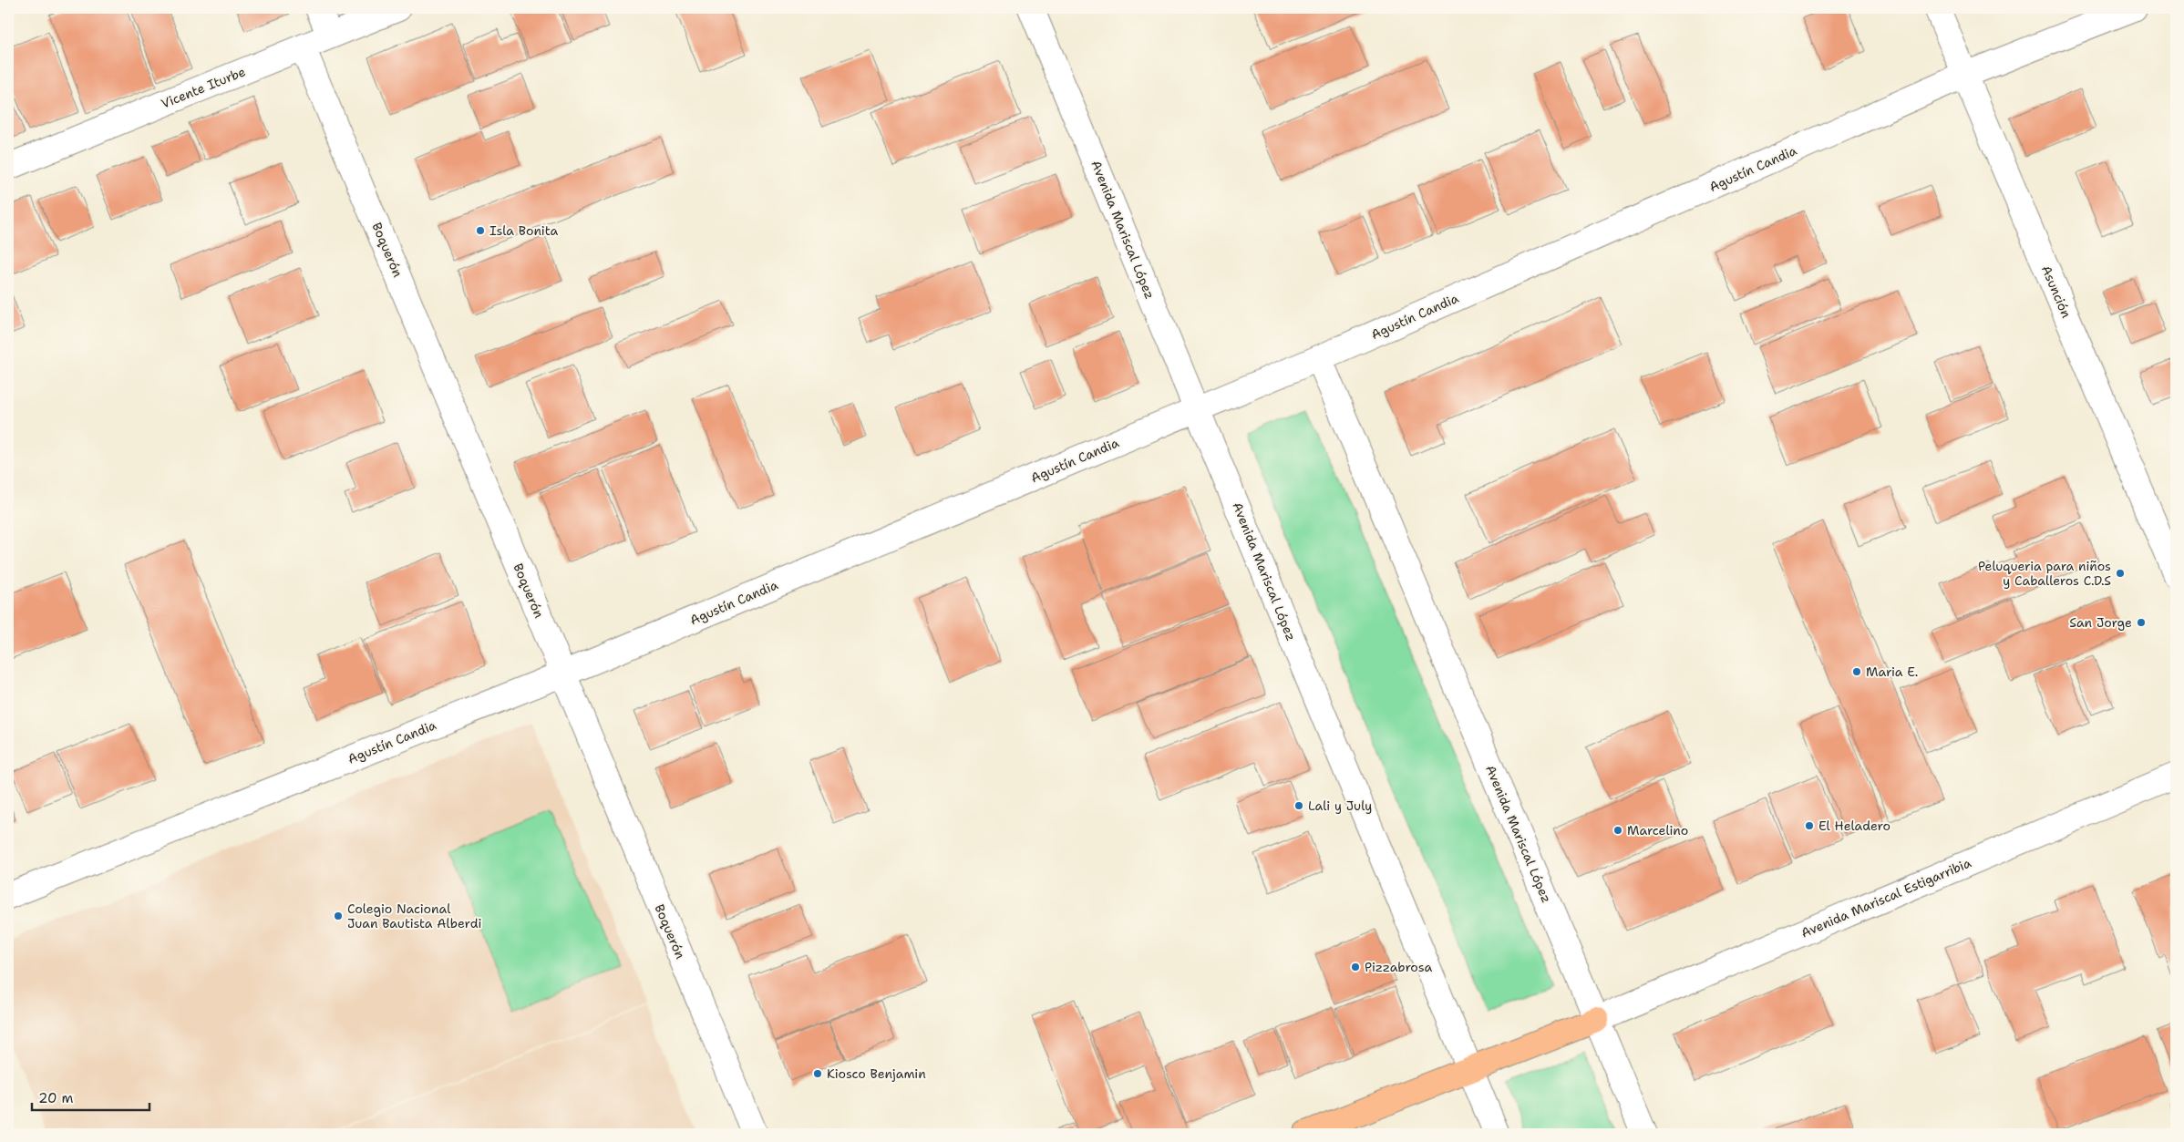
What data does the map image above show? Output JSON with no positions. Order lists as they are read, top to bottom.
{
  "streets": {
    "street": [
      "Vicente Iturbe",
      "Agustín Candia",
      "Avenida Mariscal López",
      "Boquerón",
      "Asunción",
      "Avenida Mariscal Estigarribia"
    ]
  },
  "crossings": [
    ["Vicente Iturbe", "Boquerón"],
    ["Agustín Candia", "Avenida Mariscal López"],
    ["Agustín Candia", "Boquerón"],
    ["Agustín Candia", "Asunción"],
    ["Avenida Mariscal López", "Avenida Mariscal Estigarribia"]
  ],
  "places": [
    "Isla Bonita",
    "Peluqueria para niños y Caballeros C.D.S",
    "San Jorge",
    "Maria E.",
    "Lali y July",
    "El Heladero",
    "Marcelino",
    "Colegio Nacional Juan Bautista Alberdi",
    "Pizzabrosa",
    "Kiosco Benjamin"
  ],
  "scale_bar": "20 m"
}
